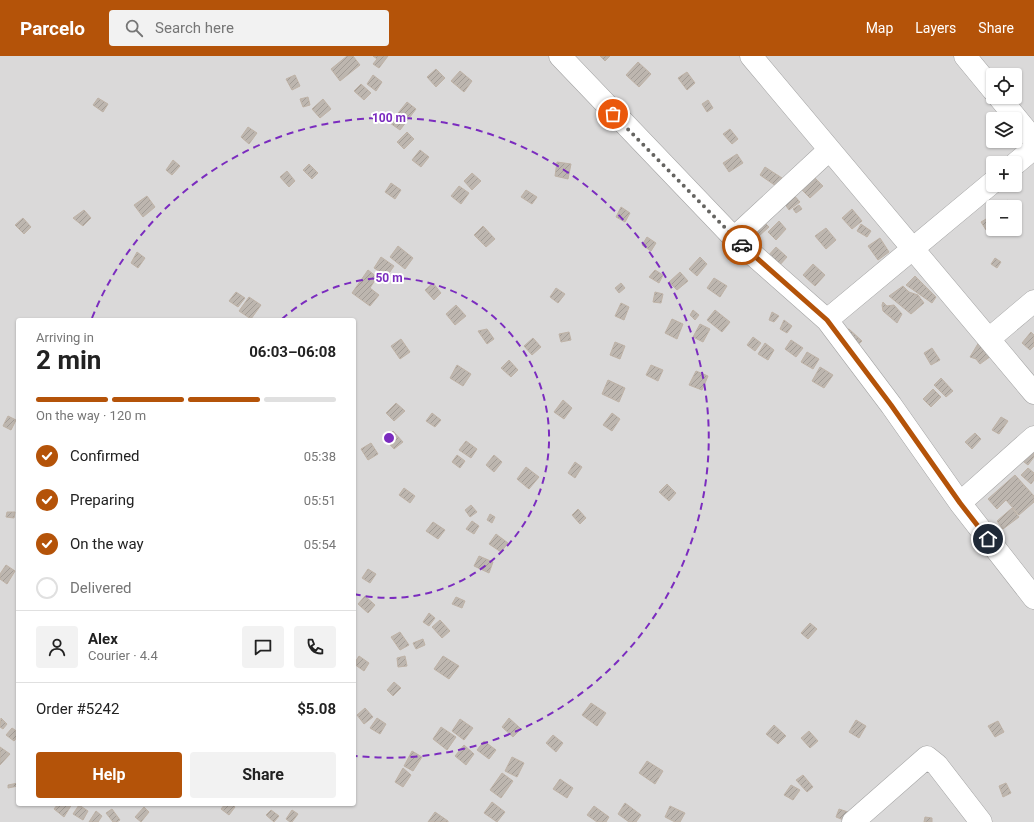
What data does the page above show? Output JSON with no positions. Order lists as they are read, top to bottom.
{
  "page": {
    "header": "Parcelo",
    "search": "Search here",
    "nav": ["Map", "Layers", "Share"],
    "map_buttons": ["+", "−"],
    "heading": ["2 min", "Arriving in", "06:03–06:08"],
    "panel": [
      "Alex",
      "Courier · 4.4",
      "Order #5242",
      "$5.08"
    ],
    "bar": "On the way · 120 m",
    "list": [
      ["Confirmed", "05:38"],
      ["Preparing", "05:51"],
      ["On the way", "05:54"],
      "Delivered"
    ],
    "buttons": ["Help", "Share"]
  },
  "rings": ["100 m", "50 m"]
}
